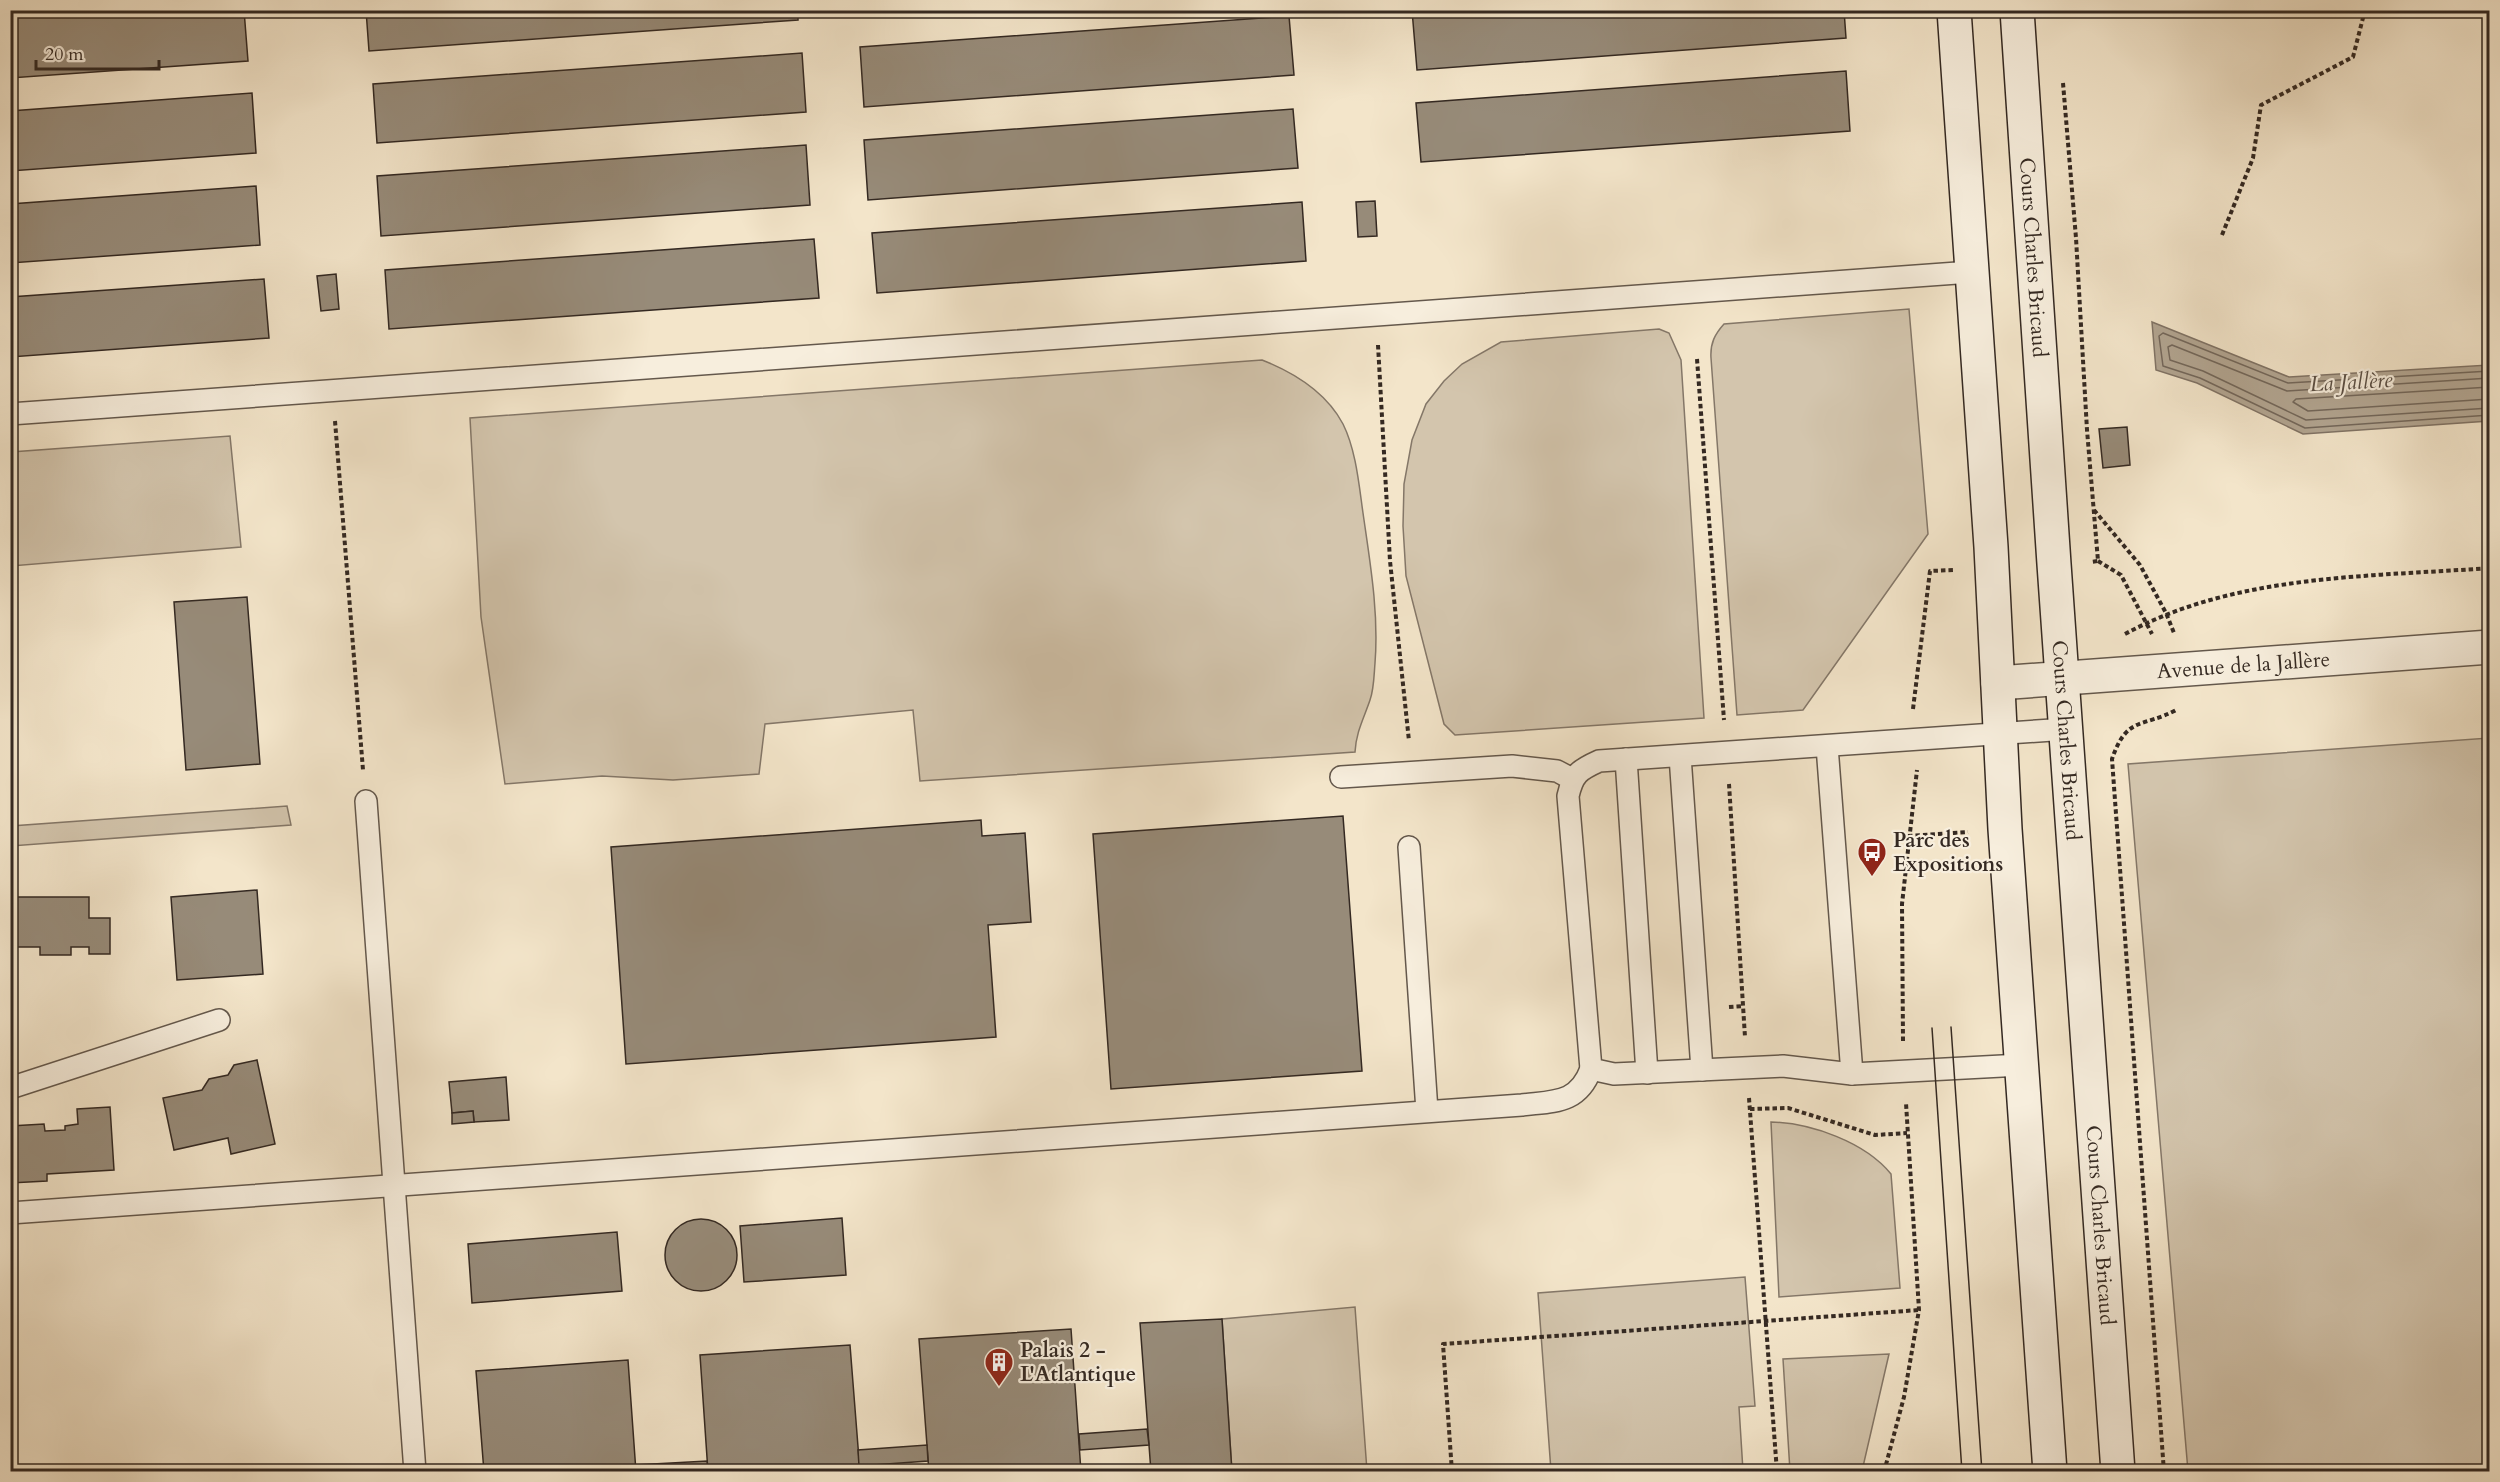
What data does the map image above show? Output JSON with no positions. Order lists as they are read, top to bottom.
{
  "streets": {
    "main road": ["Cours Charles Bricaud", "Avenue de la Jallère"]
  },
  "crossings": [
    ["Cours Charles Bricaud", "Avenue de la Jallère"]
  ],
  "water": ["La Jallère"],
  "places": {
    "bus stop": ["Parc des Expositions"],
    "building": ["Palais 2 - L'Atlantique"]
  },
  "scale_bar": "20 m"
}
